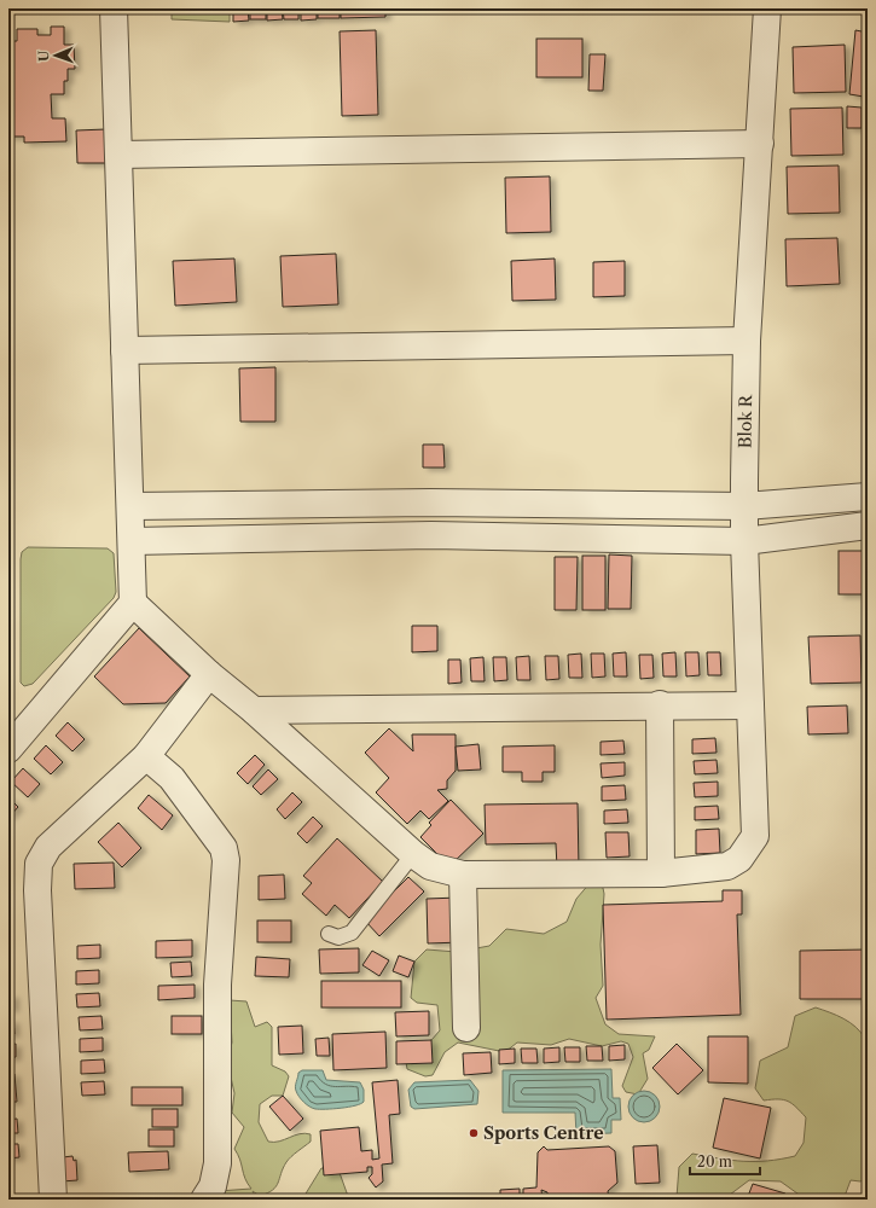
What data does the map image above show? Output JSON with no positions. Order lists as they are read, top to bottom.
{
  "streets": {
    "street": ["Blok R"]
  },
  "places": ["Sports Centre"],
  "scale_bar": "20 m",
  "north": "left"
}
